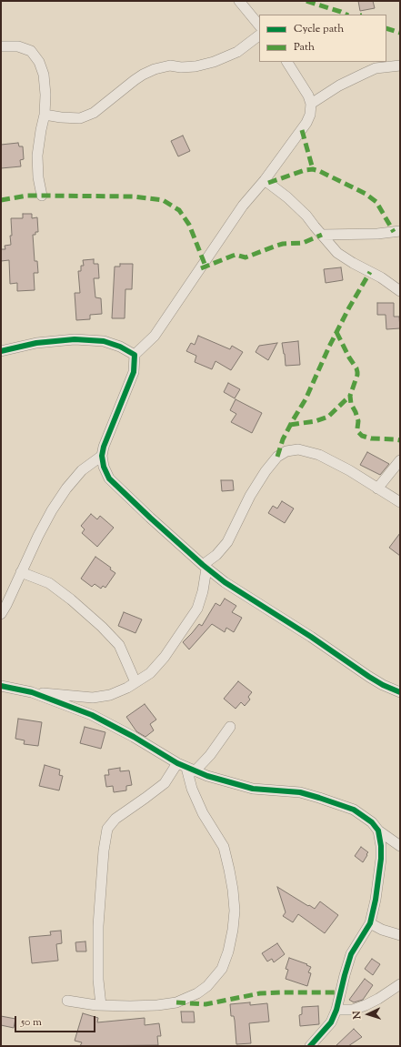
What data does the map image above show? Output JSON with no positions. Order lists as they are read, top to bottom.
{
  "legend": ["Cycle path", "Path"],
  "scale_bar": "50 m",
  "north": "left"
}
